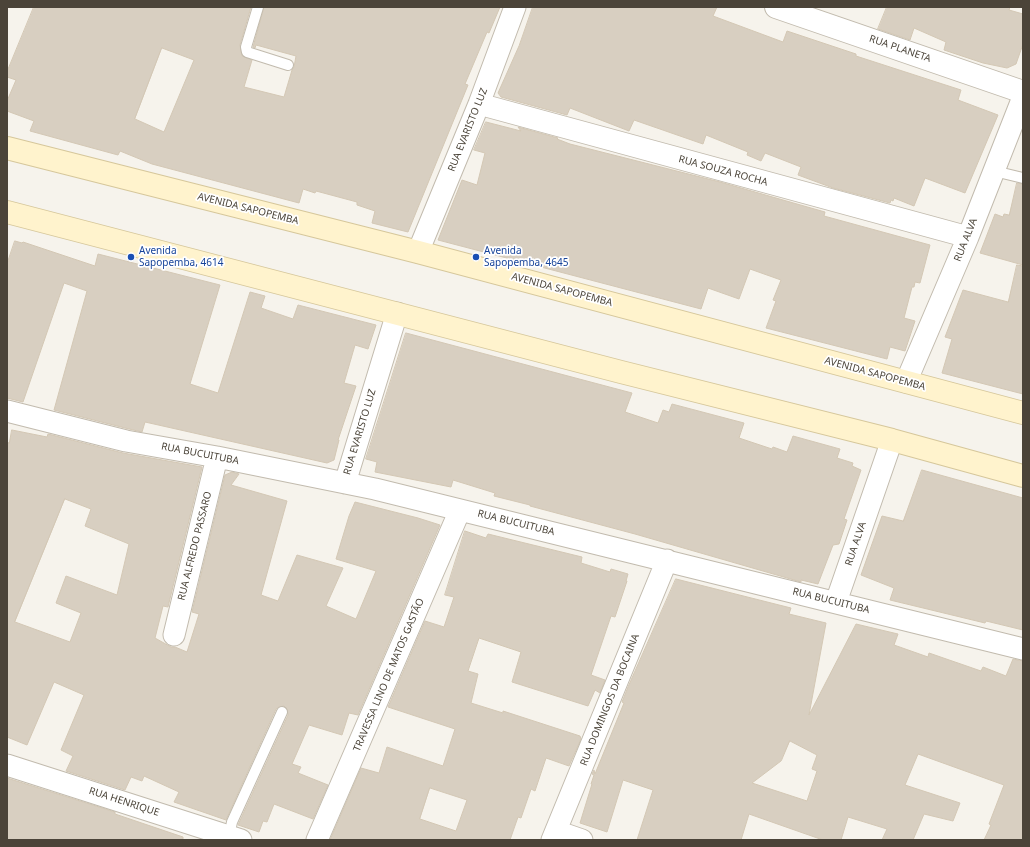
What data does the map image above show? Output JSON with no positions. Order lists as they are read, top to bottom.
{
  "streets": {
    "main road": ["AVENIDA SAPOPEMBA"],
    "street": [
      "RUA PLANETA",
      "RUA EVARISTO LUZ",
      "RUA SOUZA ROCHA",
      "RUA ALVA",
      "RUA BUCUITUBA",
      "RUA ALFREDO PASSARO",
      "TRAVESSA LINO DE MATOS GASTÃO",
      "RUA DOMINGOS DA BOCAINA",
      "RUA HENRIQUE"
    ]
  },
  "crossings": [
    ["RUA EVARISTO LUZ", "RUA SOUZA ROCHA"],
    ["RUA EVARISTO LUZ", "AVENIDA SAPOPEMBA"],
    ["RUA EVARISTO LUZ", "RUA BUCUITUBA"],
    ["RUA SOUZA ROCHA", "RUA ALVA"],
    ["AVENIDA SAPOPEMBA", "RUA ALVA"],
    ["RUA ALVA", "RUA BUCUITUBA"],
    ["RUA BUCUITUBA", "RUA ALFREDO PASSARO"],
    ["RUA BUCUITUBA", "TRAVESSA LINO DE MATOS GASTÃO"],
    ["RUA BUCUITUBA", "RUA DOMINGOS DA BOCAINA"]
  ],
  "places": ["Avenida Sapopemba, 4614", "Avenida Sapopemba, 4645"]
}
